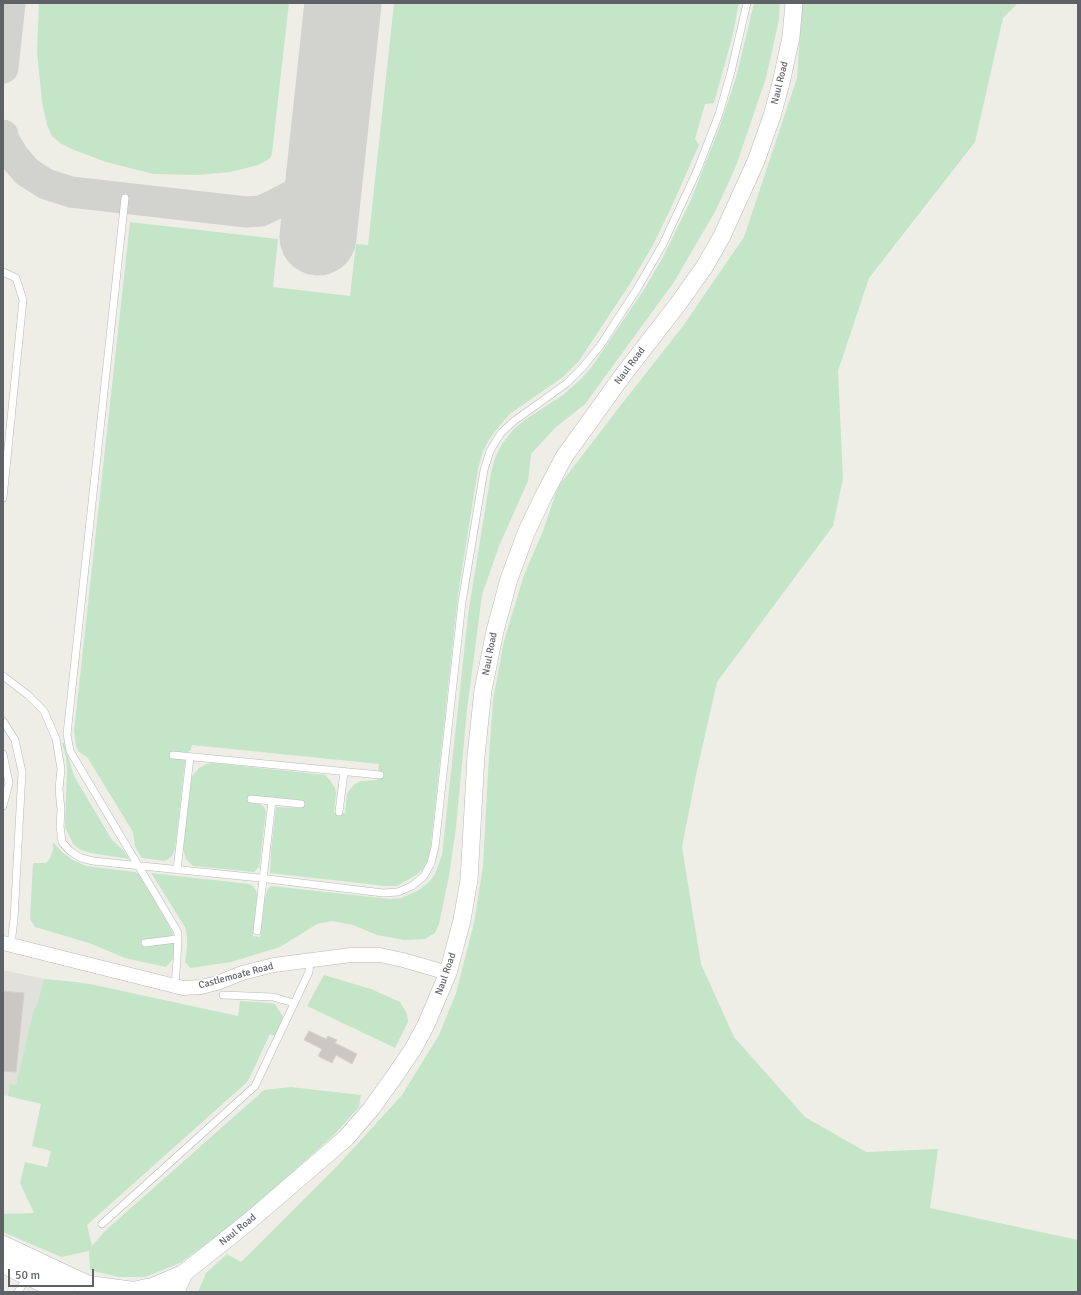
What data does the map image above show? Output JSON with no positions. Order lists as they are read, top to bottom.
{
  "streets": {
    "street": ["Naul Road", "Castlemoate Road"]
  },
  "crossings": [
    ["Naul Road", "Castlemoate Road"]
  ],
  "scale_bar": "50 m"
}
